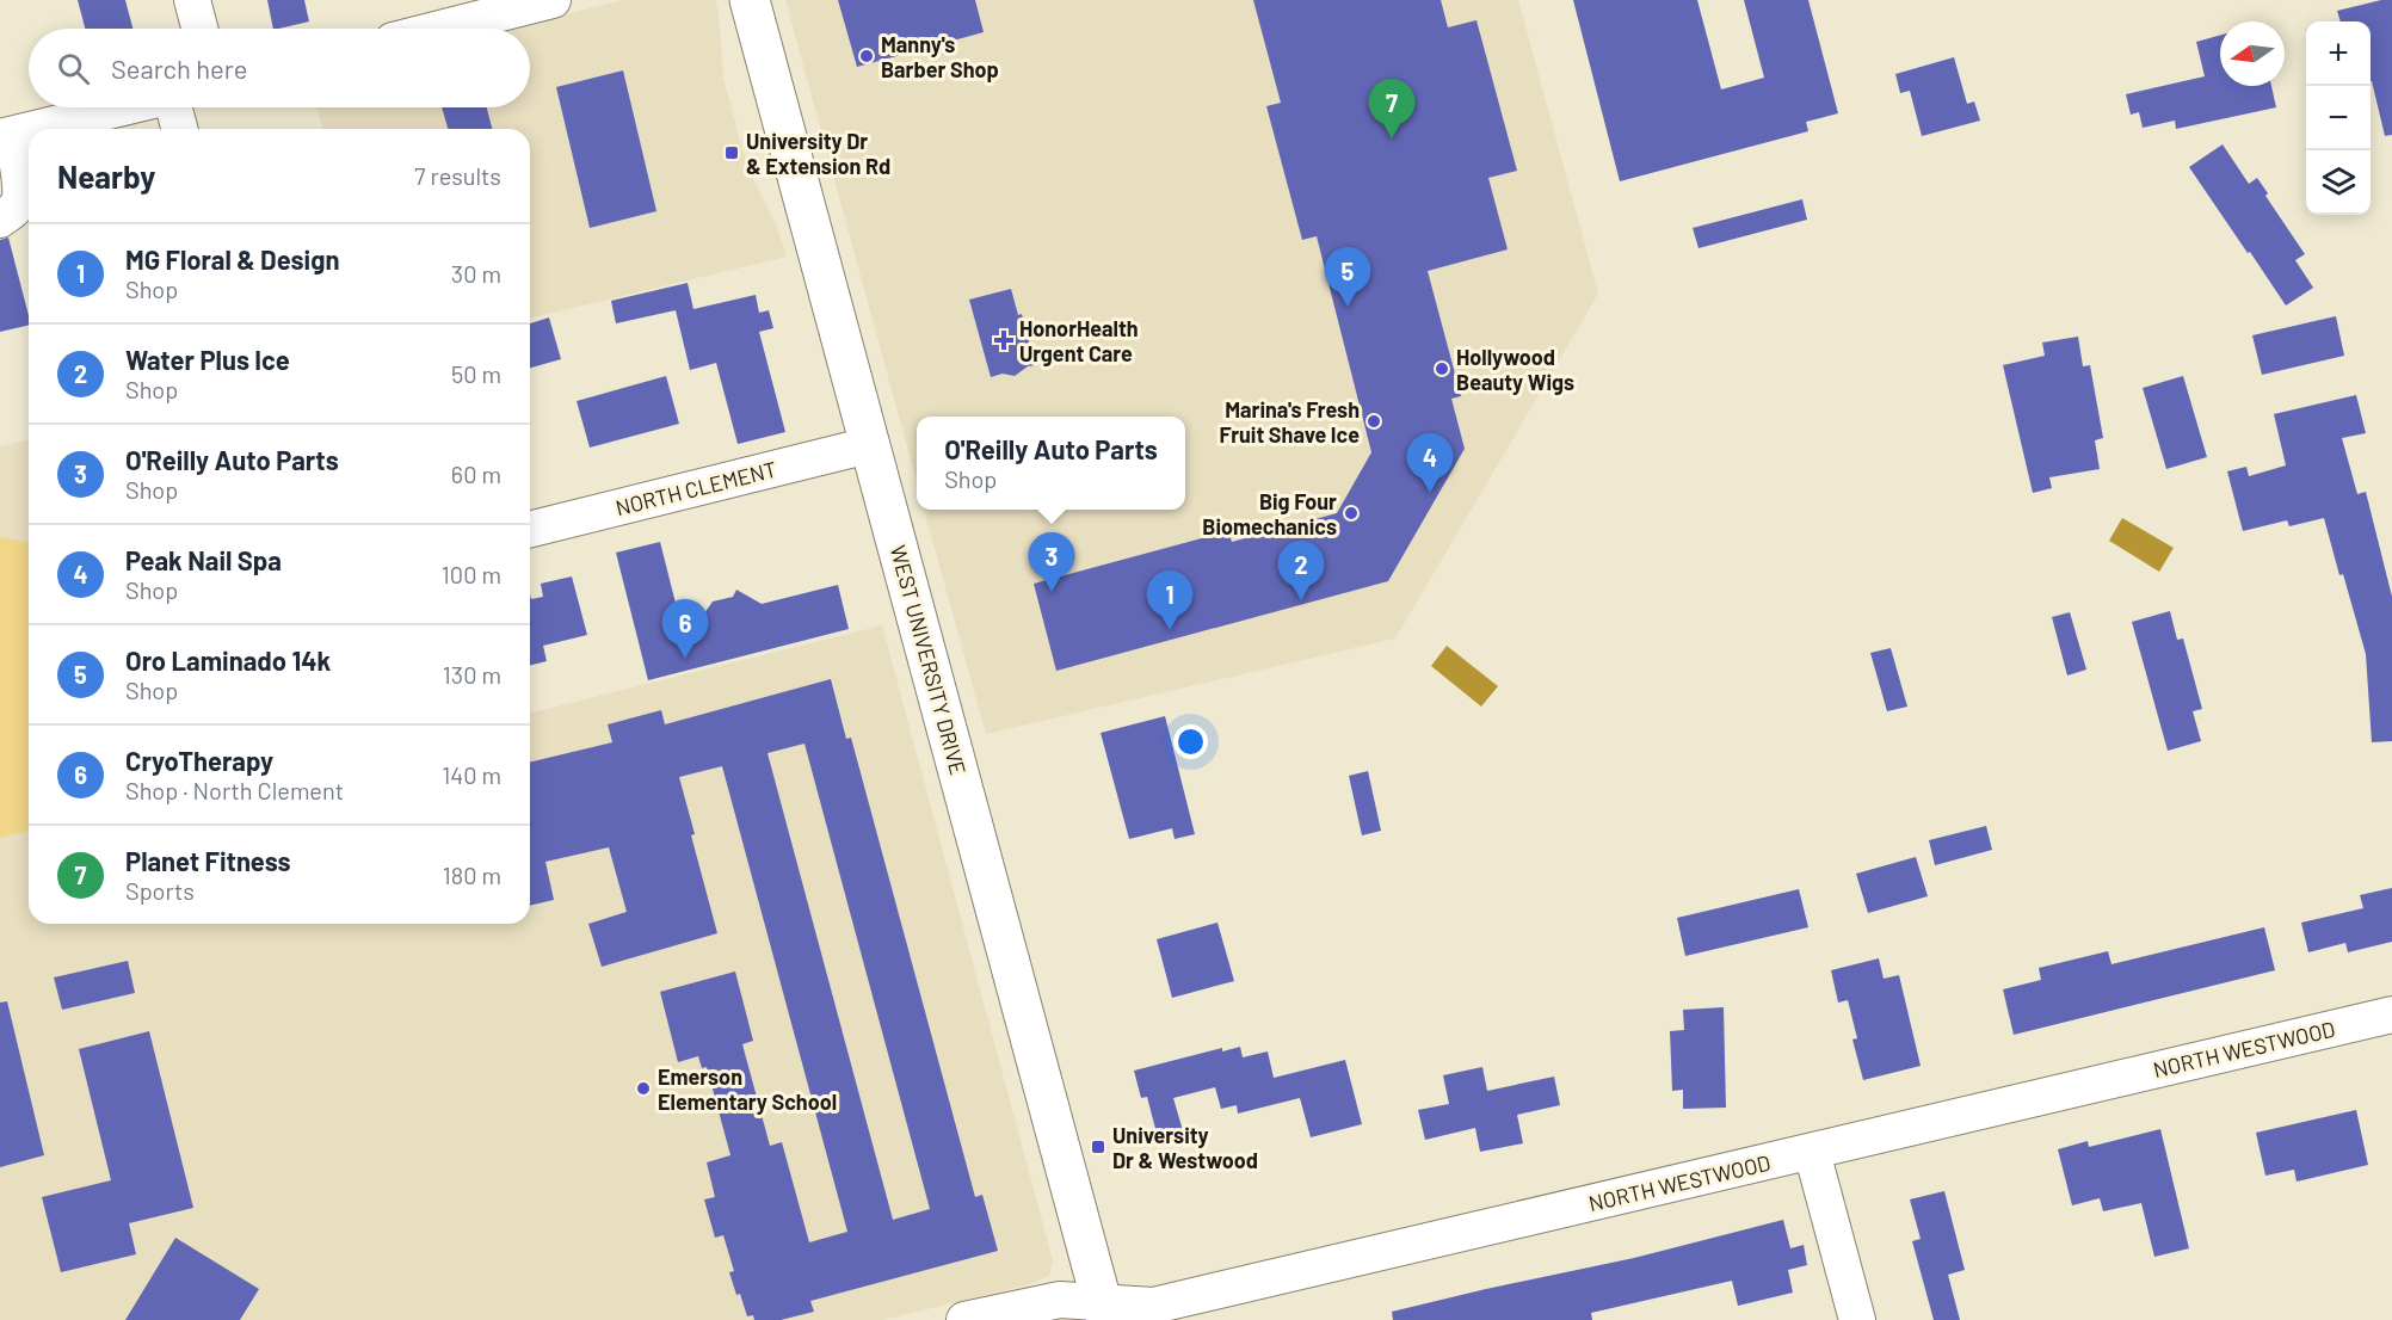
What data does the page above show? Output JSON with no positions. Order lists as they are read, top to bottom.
{
  "streets": {
    "main road": ["WEST UNIVERSITY DRIVE"],
    "street": ["NORTH CLEMENT", "NORTH WESTWOOD"]
  },
  "crossings": [
    ["NORTH CLEMENT", "WEST UNIVERSITY DRIVE"],
    ["WEST UNIVERSITY DRIVE", "NORTH WESTWOOD"]
  ],
  "places": {
    "other": [
      "Manny's Barber Shop",
      "Hollywood Beauty Wigs",
      "Marina's Fresh Fruit Shave Ice",
      "Big Four Biomechanics",
      "Emerson Elementary School"
    ],
    "transit": ["University Dr & Extension Rd", "University Dr & Westwood"],
    "health": ["HonorHealth Urgent Care"]
  },
  "north": "left",
  "page": {
    "map_buttons": ["+", "−"],
    "search": "Search here",
    "pins": [
      "7",
      "5",
      "4",
      "3",
      "2",
      "1",
      "6"
    ],
    "heading": ["Nearby", "7 results"],
    "list": [
      {
        "mark": "1",
        "name": "MG Floral & Design",
        "note": "Shop",
        "value": "30 m"
      },
      {
        "mark": "2",
        "name": "Water Plus Ice",
        "note": "Shop",
        "value": "50 m"
      },
      {
        "mark": "3",
        "name": "O'Reilly Auto Parts",
        "note": "Shop",
        "value": "60 m"
      },
      {
        "mark": "4",
        "name": "Peak Nail Spa",
        "note": "Shop",
        "value": "100 m"
      },
      {
        "mark": "5",
        "name": "Oro Laminado 14k",
        "note": "Shop",
        "value": "130 m"
      },
      {
        "mark": "6",
        "name": "CryoTherapy",
        "note": "Shop · North Clement",
        "value": "140 m"
      },
      {
        "mark": "7",
        "name": "Planet Fitness",
        "note": "Sports",
        "value": "180 m"
      }
    ],
    "popup": ["O'Reilly Auto Parts", "Shop"]
  }
}
